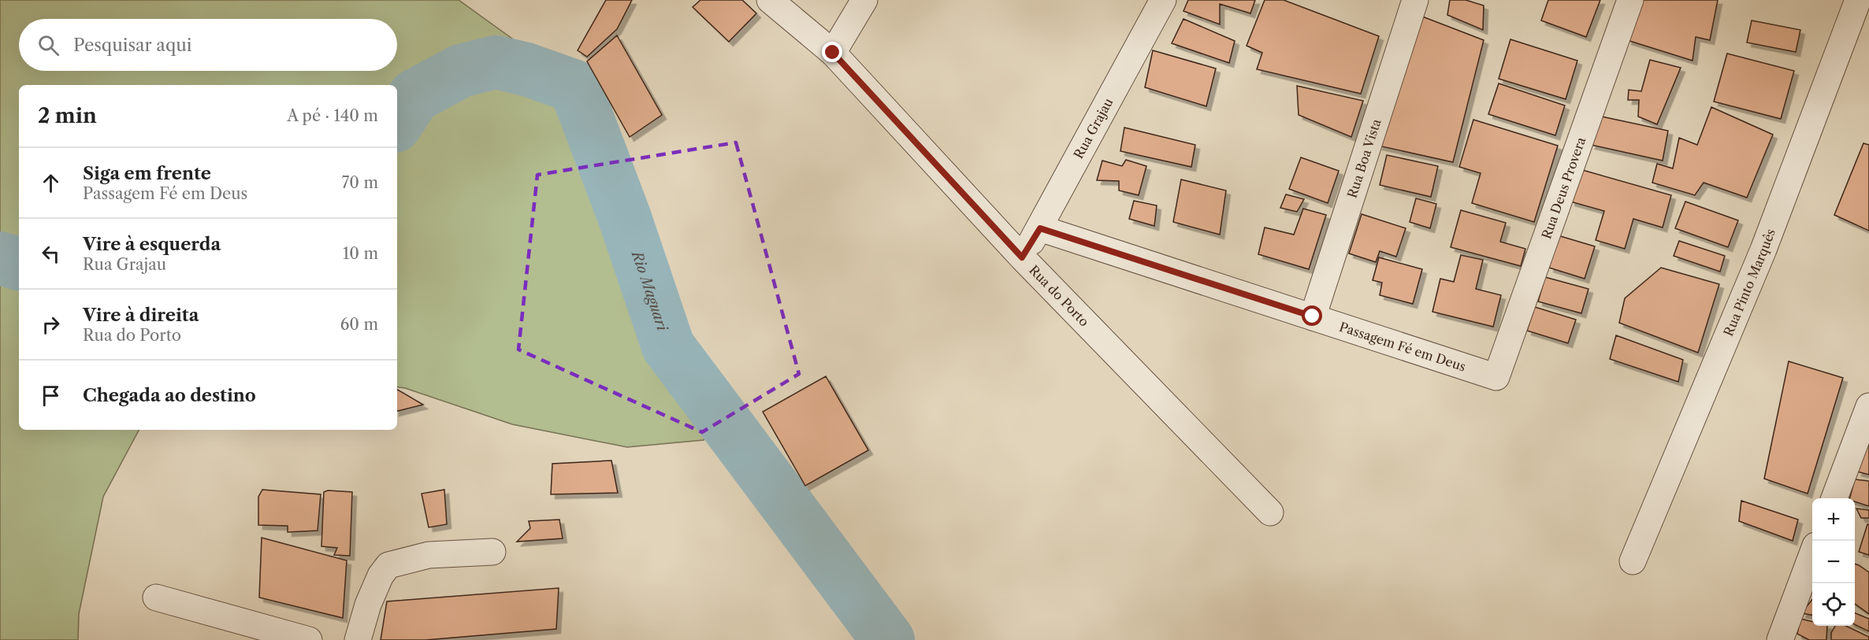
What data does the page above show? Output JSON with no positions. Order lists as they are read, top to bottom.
{
  "streets": {
    "street": [
      "Rua Grajau",
      "Rua Boa Vista",
      "Rua Deus Provera",
      "Rua Pinto Marquês",
      "Rua do Porto",
      "Passagem Fé em Deus"
    ]
  },
  "crossings": [
    ["Rua Grajau", "Rua do Porto"],
    ["Rua Grajau", "Passagem Fé em Deus"],
    ["Rua Boa Vista", "Passagem Fé em Deus"],
    ["Rua Deus Provera", "Passagem Fé em Deus"]
  ],
  "water": ["Rio Maguari"],
  "page": {
    "search": "Pesquisar aqui",
    "heading": ["2 min", "A pé · 140 m"],
    "list": [
      ["Siga em frente", "Passagem Fé em Deus", "70 m"],
      ["Vire à esquerda", "Rua Grajau", "10 m"],
      ["Vire à direita", "Rua do Porto", "60 m"],
      "Chegada ao destino"
    ],
    "map_buttons": ["+", "−"]
  }
}
